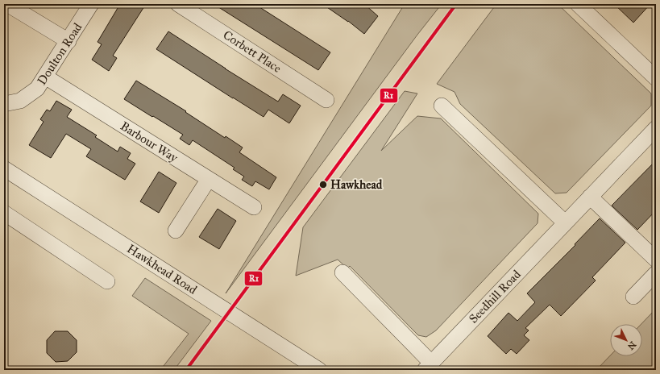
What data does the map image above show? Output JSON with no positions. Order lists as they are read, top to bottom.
{
  "streets": {
    "street": [
      "Corbett Place",
      "Doulton Road",
      "Barbour Way",
      "Hawkhead Road",
      "Seedhill Road"
    ]
  },
  "crossings": [
    ["Doulton Road", "Barbour Way"]
  ],
  "places": ["Hawkhead"],
  "lines": ["transit line R1"],
  "north": "bottom right"
}
